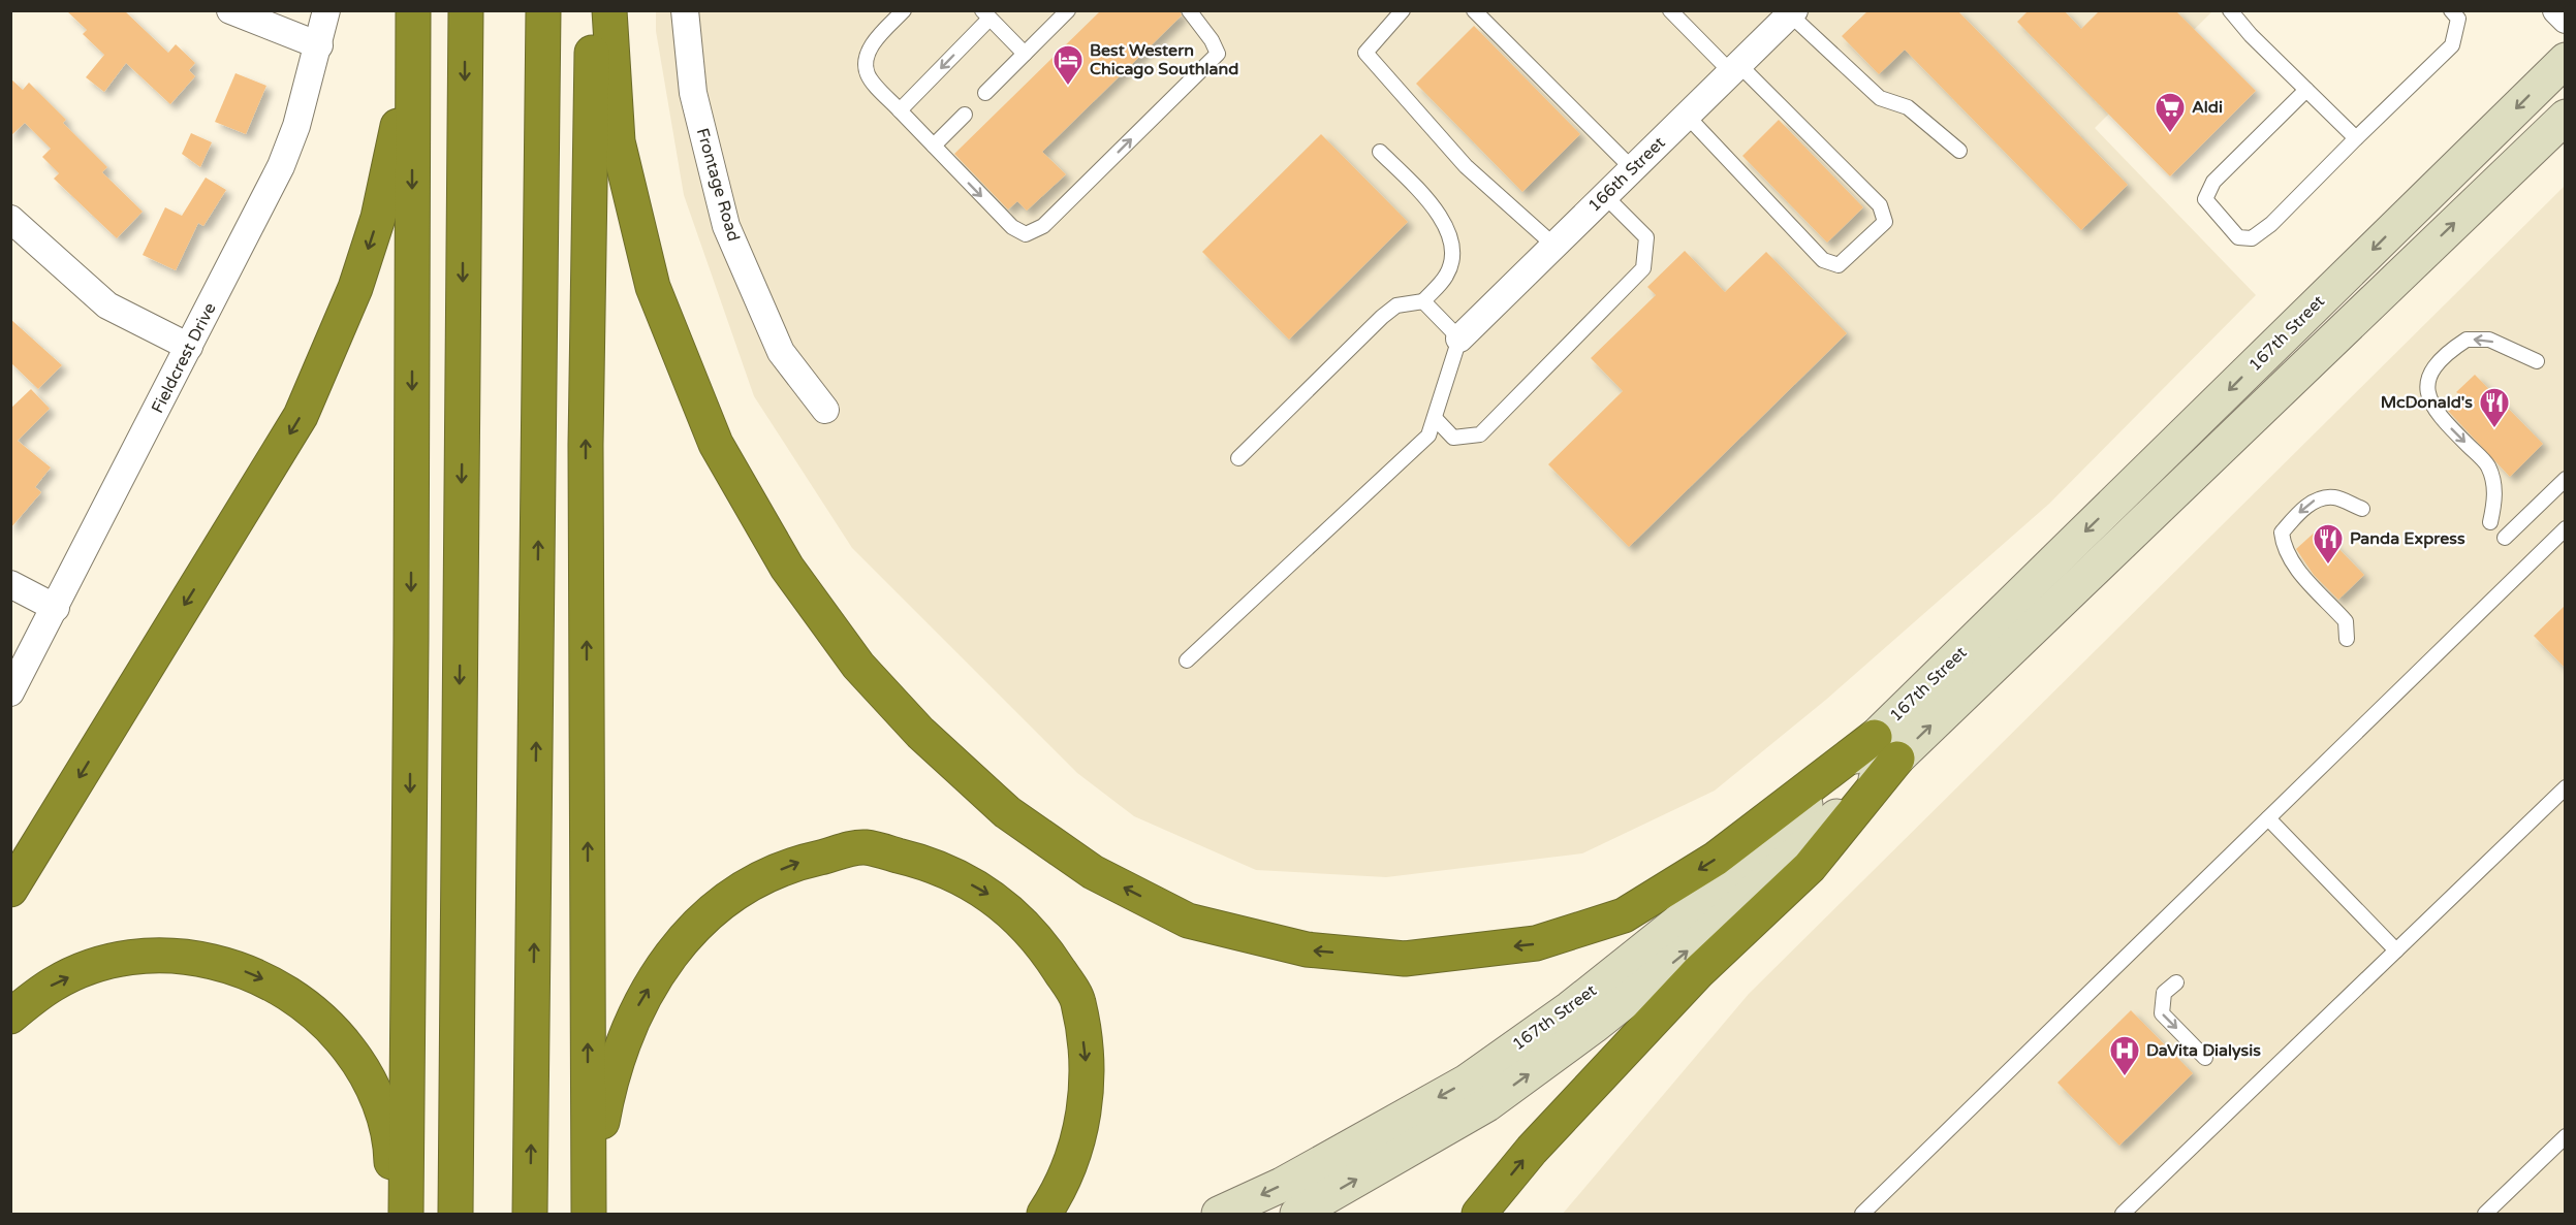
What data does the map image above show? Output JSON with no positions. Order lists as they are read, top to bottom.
{
  "streets": {
    "main road": ["167th Street"],
    "street": ["166th Street", "Frontage Road", "Fieldcrest Drive"]
  },
  "places": {
    "hotel": ["Best Western Chicago Southland"],
    "supermarket": ["Aldi"],
    "restaurant": ["McDonald's", "Panda Express"],
    "hospital": ["DaVita Dialysis"]
  }
}
